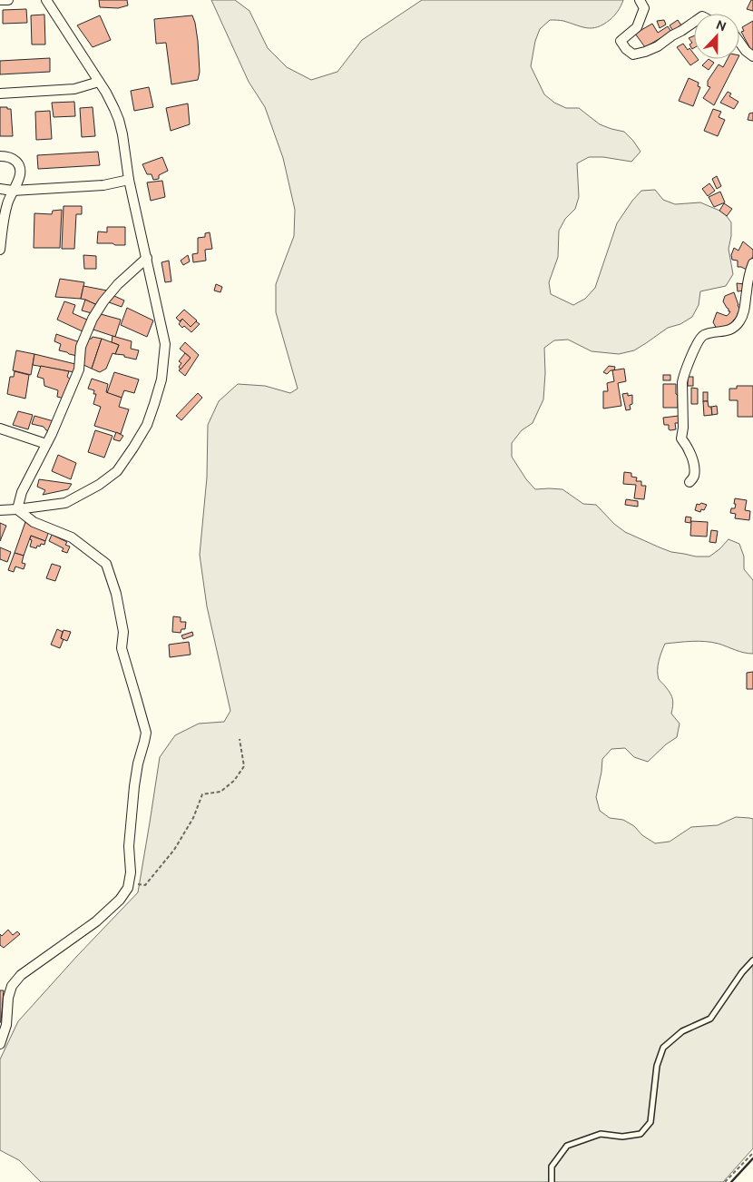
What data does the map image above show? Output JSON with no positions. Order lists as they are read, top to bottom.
{
  "north": "top"
}
